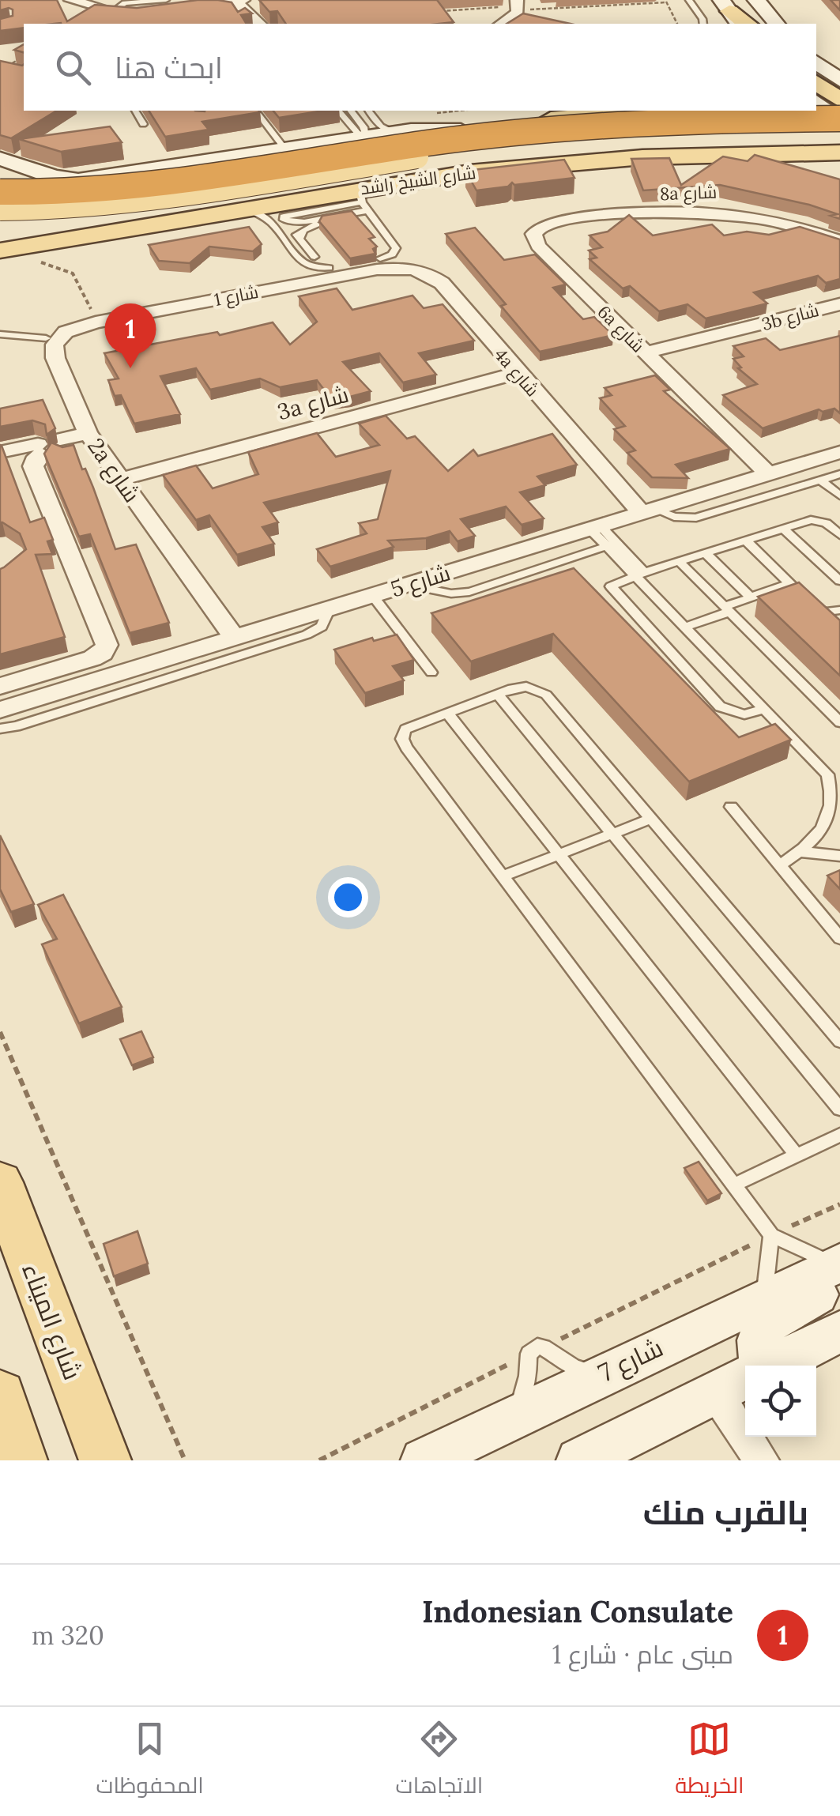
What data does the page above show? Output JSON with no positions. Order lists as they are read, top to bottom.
{
  "streets": {
    "main road": ["شارع الشيخ راشد", "شارع الميناء", "شارع 7"],
    "street": [
      "8a شارع",
      "شارع 1",
      "3b شارع",
      "6a شارع",
      "4a شارع",
      "3a شارع",
      "2a شارع",
      "شارع 5"
    ]
  },
  "crossings": [
    ["8a شارع", "6a شارع"],
    ["شارع 1", "4a شارع"],
    ["شارع 1", "2a شارع"],
    ["3b شارع", "6a شارع"],
    ["6a شارع", "شارع 5"],
    ["4a شارع", "3a شارع"],
    ["4a شارع", "شارع 5"],
    ["3a شارع", "2a شارع"],
    ["2a شارع", "شارع 5"]
  ],
  "page": {
    "search": "ابحث هنا",
    "pins": "1",
    "heading": "بالقرب منك",
    "list": [
      {
        "mark": "1",
        "name": "Indonesian Consulate",
        "note": "مبنى عام · شارع 1",
        "value": "320 m"
      }
    ],
    "nav": ["الخريطة", "الاتجاهات", "المحفوظات"]
  }
}
